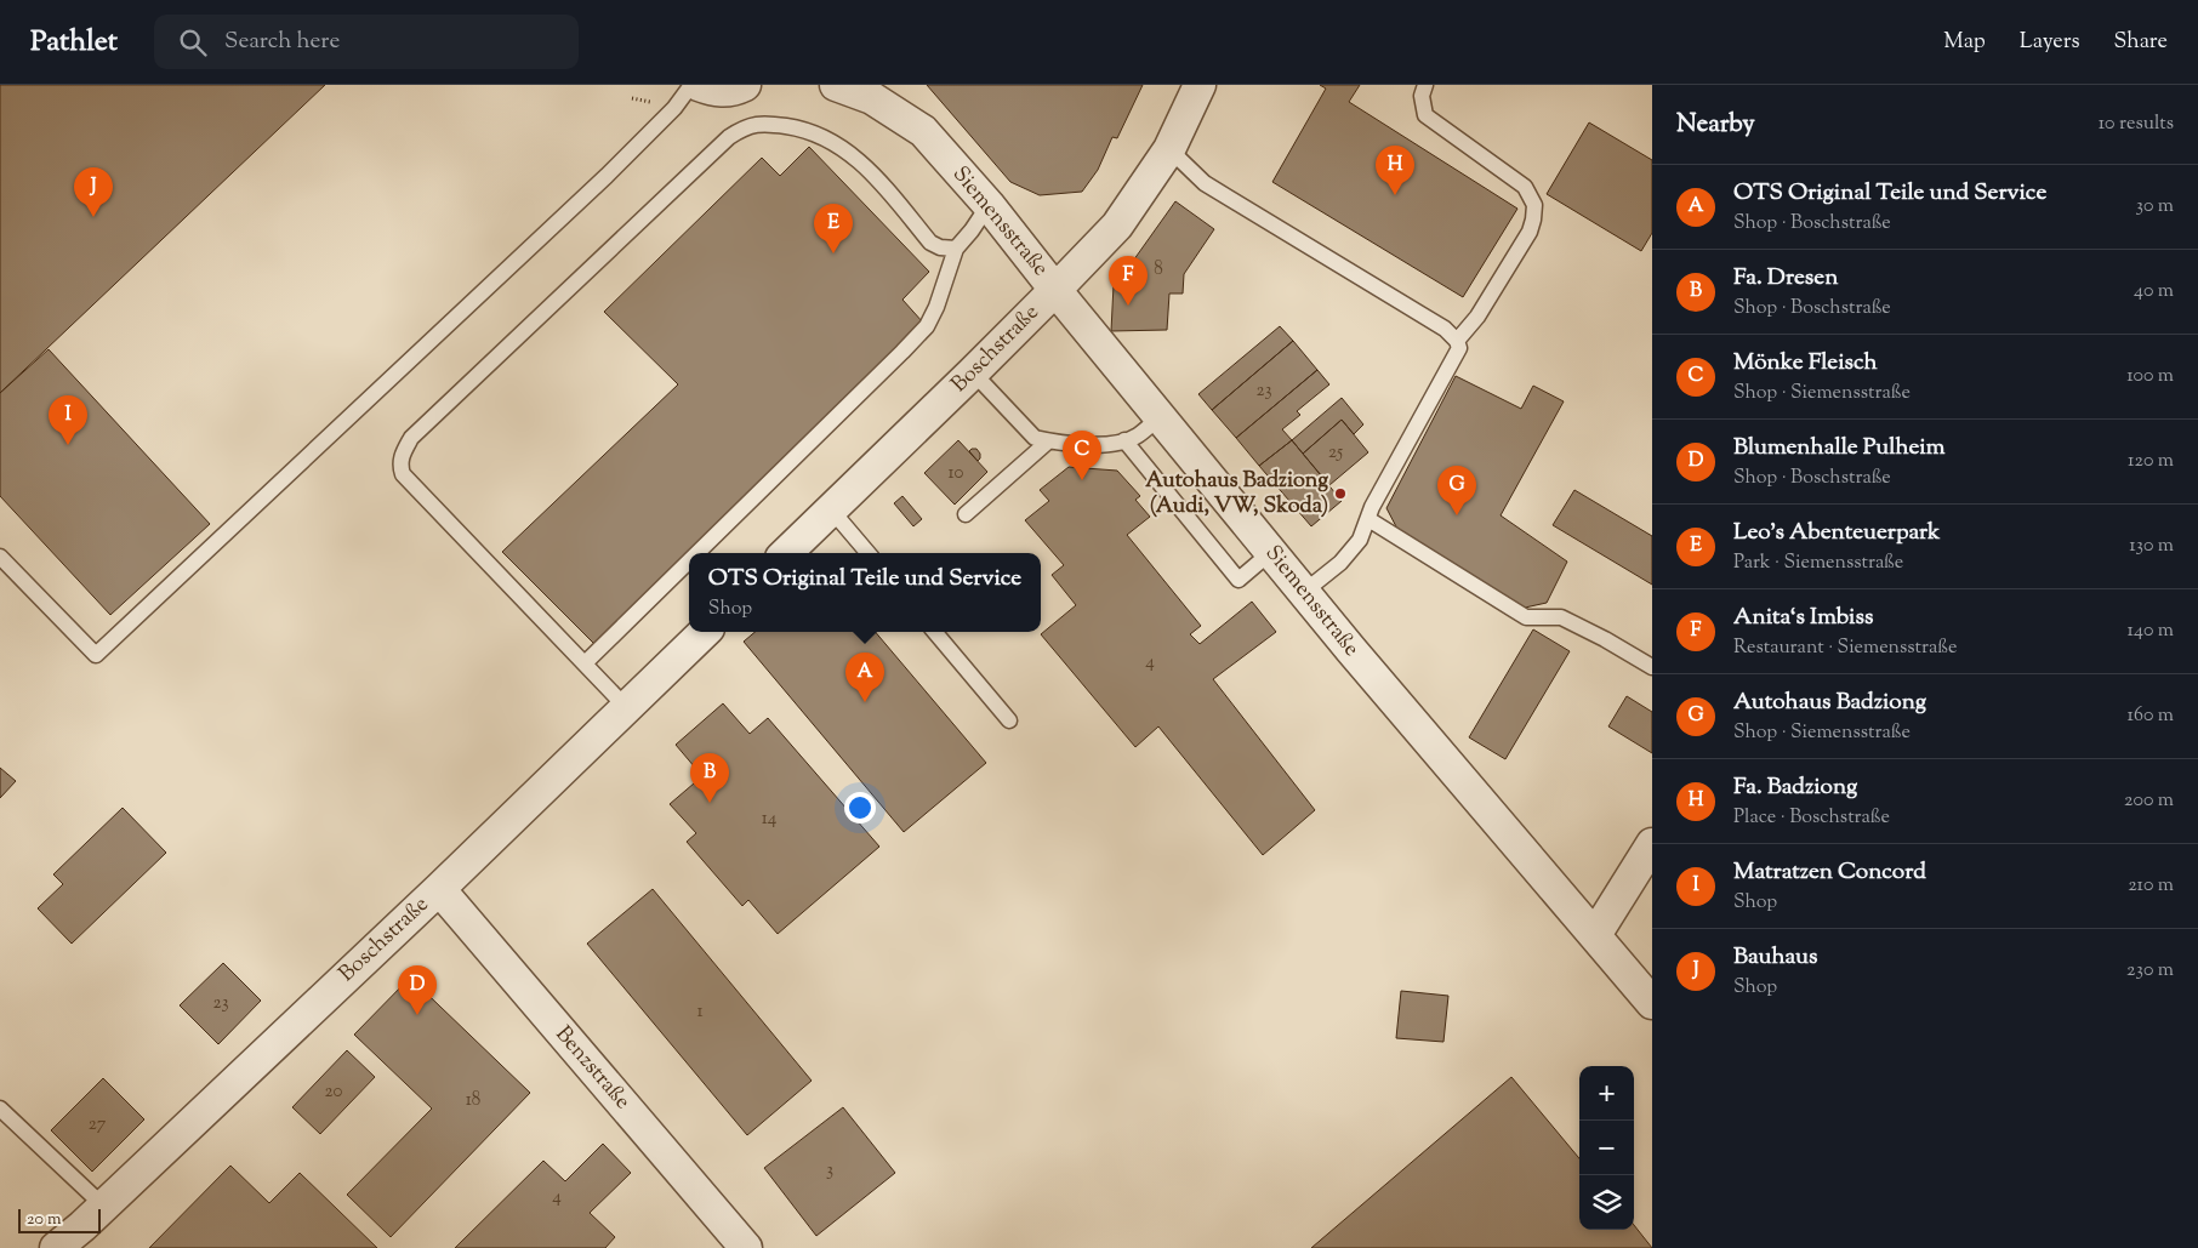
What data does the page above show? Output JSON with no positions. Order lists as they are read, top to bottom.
{
  "streets": {
    "street": ["Siemensstraße", "Boschstraße", "Benzstraße"]
  },
  "crossings": [
    ["Siemensstraße", "Boschstraße"],
    ["Boschstraße", "Benzstraße"]
  ],
  "places": ["Autohaus Badziong (Audi, VW, Skoda)"],
  "house_numbers": [
    "8",
    "23",
    "25",
    "10",
    "4",
    "14",
    "23",
    "1",
    "20",
    "18",
    "27",
    "3",
    "4"
  ],
  "scale_bar": "20 m",
  "page": {
    "header": "Pathlet",
    "search": "Search here",
    "nav": ["Map", "Layers", "Share"],
    "heading": ["Nearby", "10 results"],
    "pins": [
      "H",
      "J",
      "E",
      "F",
      "I",
      "C",
      "G",
      "A",
      "B",
      "D"
    ],
    "list": [
      {
        "mark": "A",
        "name": "OTS Original Teile und Service",
        "note": "Shop · Boschstraße",
        "value": "30 m"
      },
      {
        "mark": "B",
        "name": "Fa. Dresen",
        "note": "Shop · Boschstraße",
        "value": "40 m"
      },
      {
        "mark": "C",
        "name": "Mönke Fleisch",
        "note": "Shop · Siemensstraße",
        "value": "100 m"
      },
      {
        "mark": "D",
        "name": "Blumenhalle Pulheim",
        "note": "Shop · Boschstraße",
        "value": "120 m"
      },
      {
        "mark": "E",
        "name": "Leo's Abenteuerpark",
        "note": "Park · Siemensstraße",
        "value": "130 m"
      },
      {
        "mark": "F",
        "name": "Anita‘s Imbiss",
        "note": "Restaurant · Siemensstraße",
        "value": "140 m"
      },
      {
        "mark": "G",
        "name": "Autohaus Badziong",
        "note": "Shop · Siemensstraße",
        "value": "160 m"
      },
      {
        "mark": "H",
        "name": "Fa. Badziong",
        "note": "Place · Boschstraße",
        "value": "200 m"
      },
      {
        "mark": "I",
        "name": "Matratzen Concord",
        "note": "Shop",
        "value": "210 m"
      },
      {
        "mark": "J",
        "name": "Bauhaus",
        "note": "Shop",
        "value": "230 m"
      }
    ],
    "popup": ["OTS Original Teile und Service", "Shop"],
    "map_buttons": ["+", "−"],
    "scale": "20 m"
  }
}
